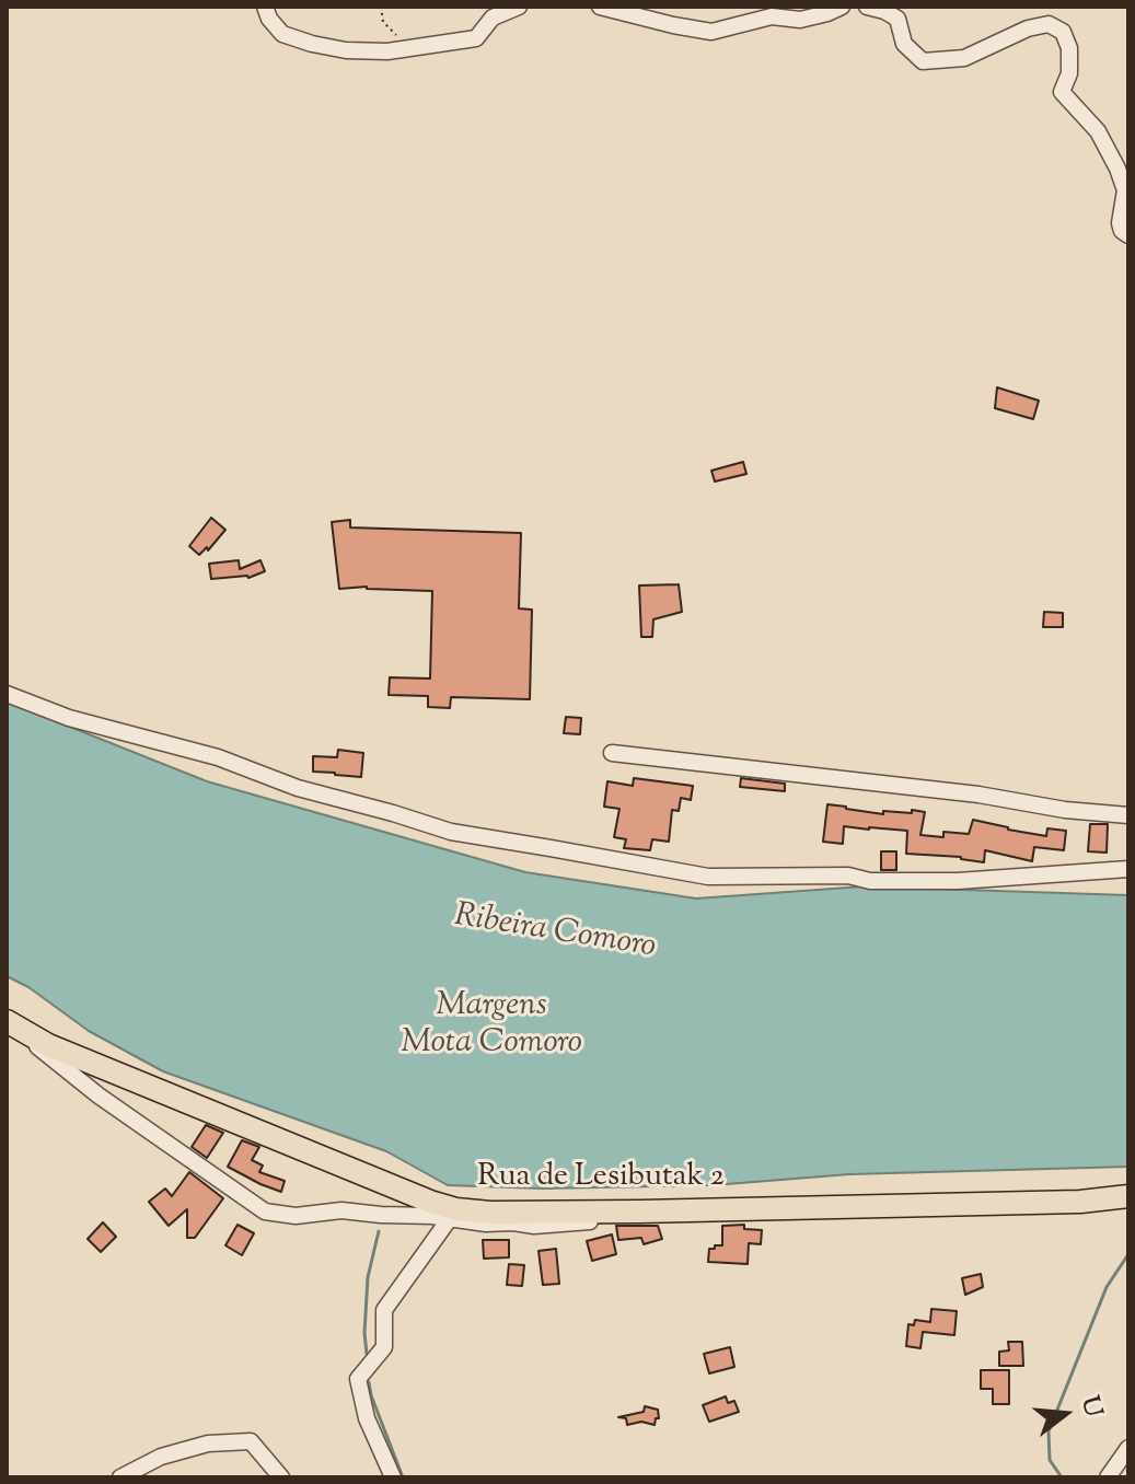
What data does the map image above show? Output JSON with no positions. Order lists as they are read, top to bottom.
{
  "streets": {
    "main road": ["Rua de Lesibutak 2"]
  },
  "water": ["Ribeira Comoro", "Margens Mota Comoro"],
  "north": "right"
}
